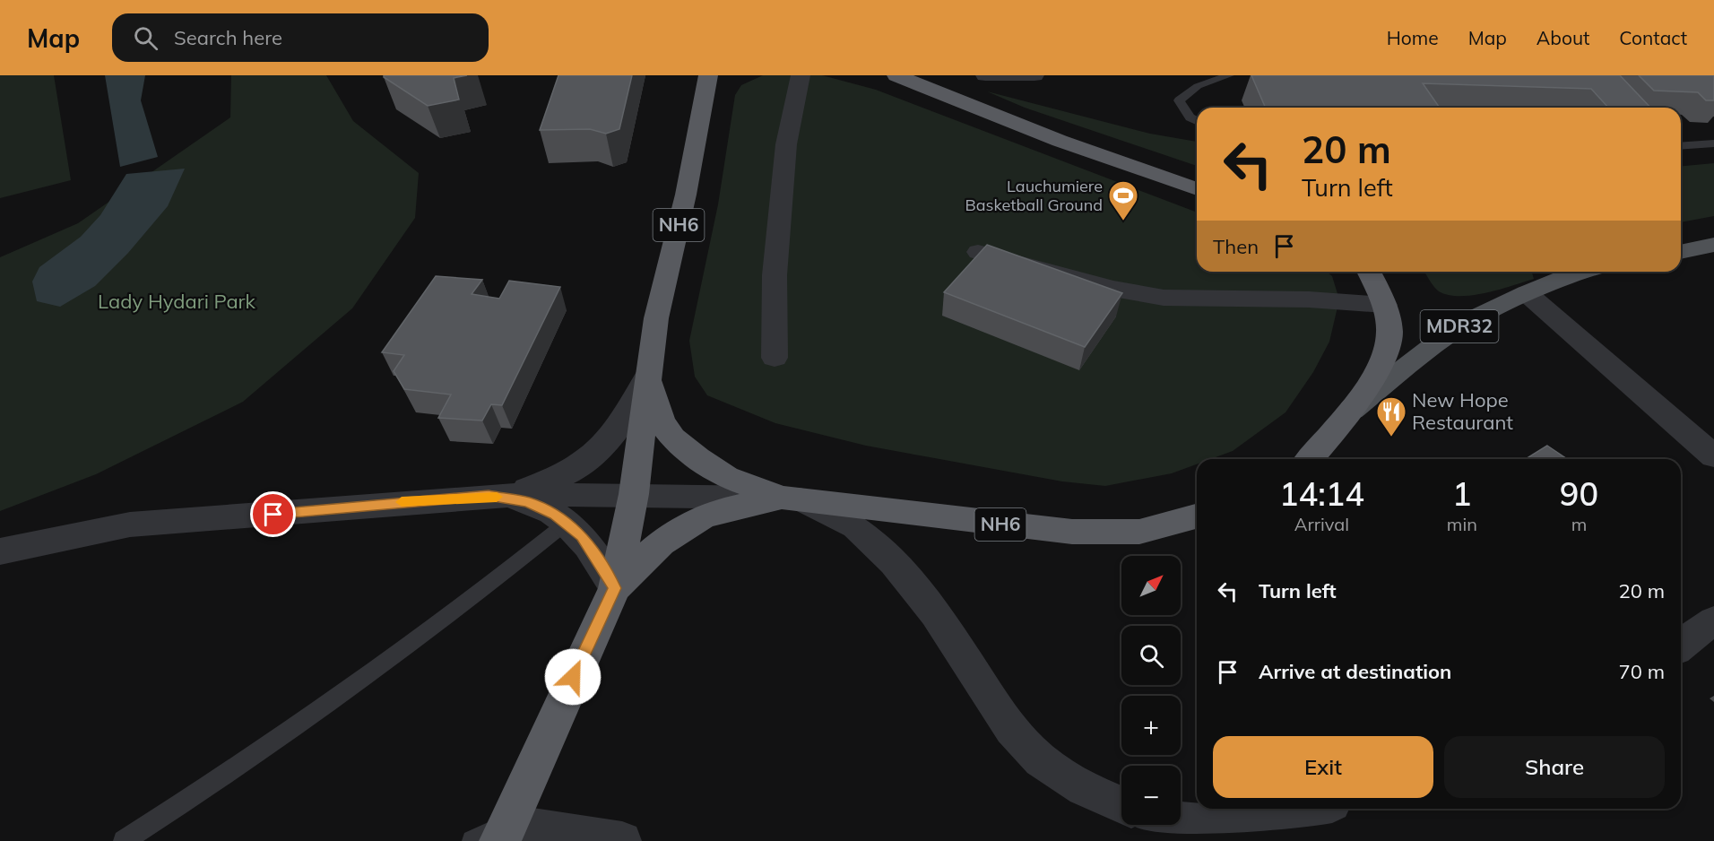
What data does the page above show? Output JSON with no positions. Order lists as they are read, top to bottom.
{
  "streets": {
    "highway": ["NH6"],
    "main road": ["MDR32"]
  },
  "parks": ["Lady Hydari Park"],
  "places": {
    "sports": ["Lauchumiere Basketball Ground"],
    "restaurant": ["New Hope Restaurant"]
  },
  "north": "top right",
  "page": {
    "header": "Map",
    "search": "Search here",
    "nav": [
      "Home",
      "Map",
      "About",
      "Contact"
    ],
    "turn": ["20 m", "Turn left"],
    "then": "Then",
    "eta": [
      "14:14",
      "Arrival",
      "1",
      "min",
      "90",
      "m"
    ],
    "list": [
      {
        "name": "Turn left",
        "value": "20 m"
      },
      {
        "name": "Arrive at destination",
        "value": "70 m"
      }
    ],
    "map_buttons": ["+", "−"],
    "buttons": ["Exit", "Share"]
  }
}
